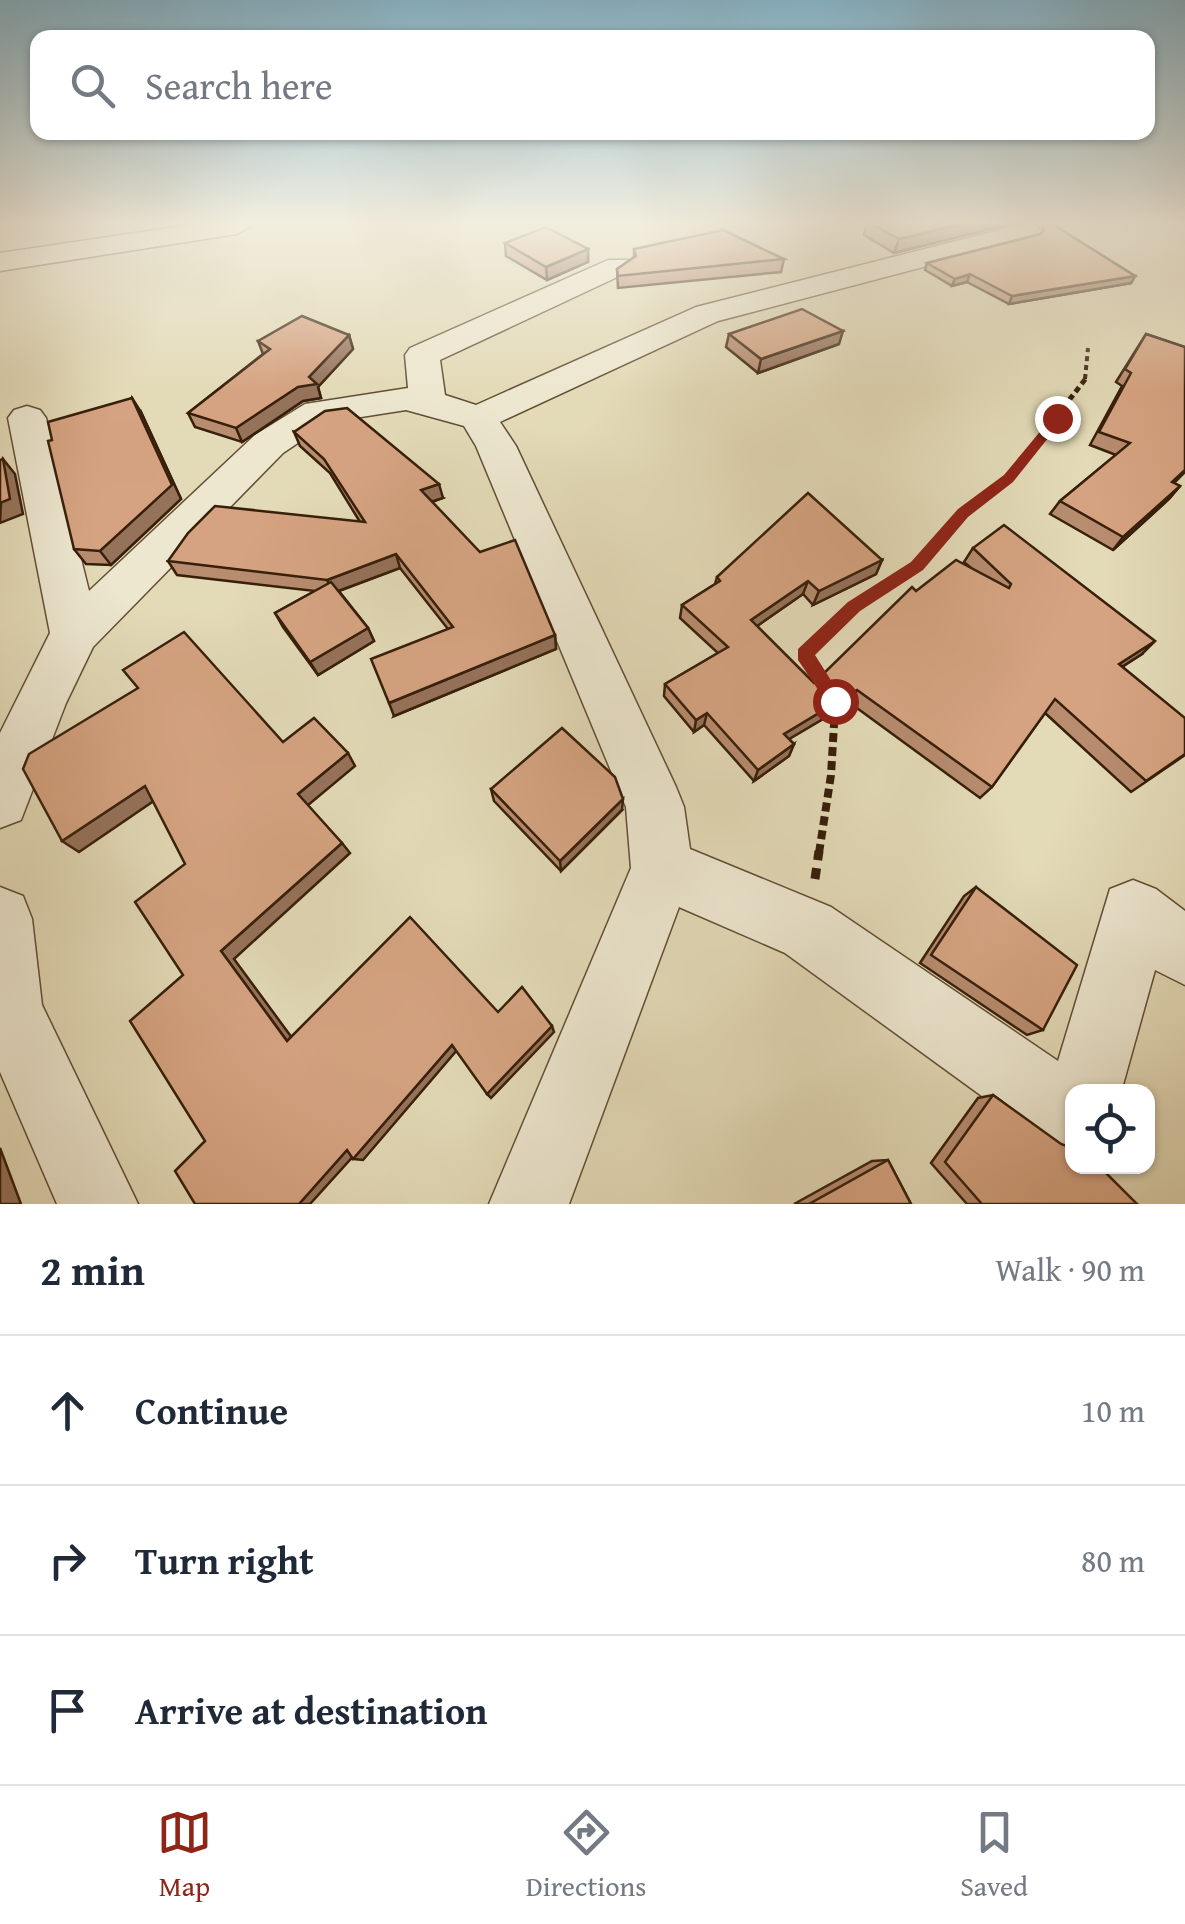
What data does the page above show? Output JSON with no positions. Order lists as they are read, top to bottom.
{
  "page": {
    "search": "Search here",
    "heading": ["2 min", "Walk · 90 m"],
    "list": [
      ["Continue", "10 m"],
      ["Turn right", "80 m"],
      "Arrive at destination"
    ],
    "nav": ["Map", "Directions", "Saved"]
  }
}
